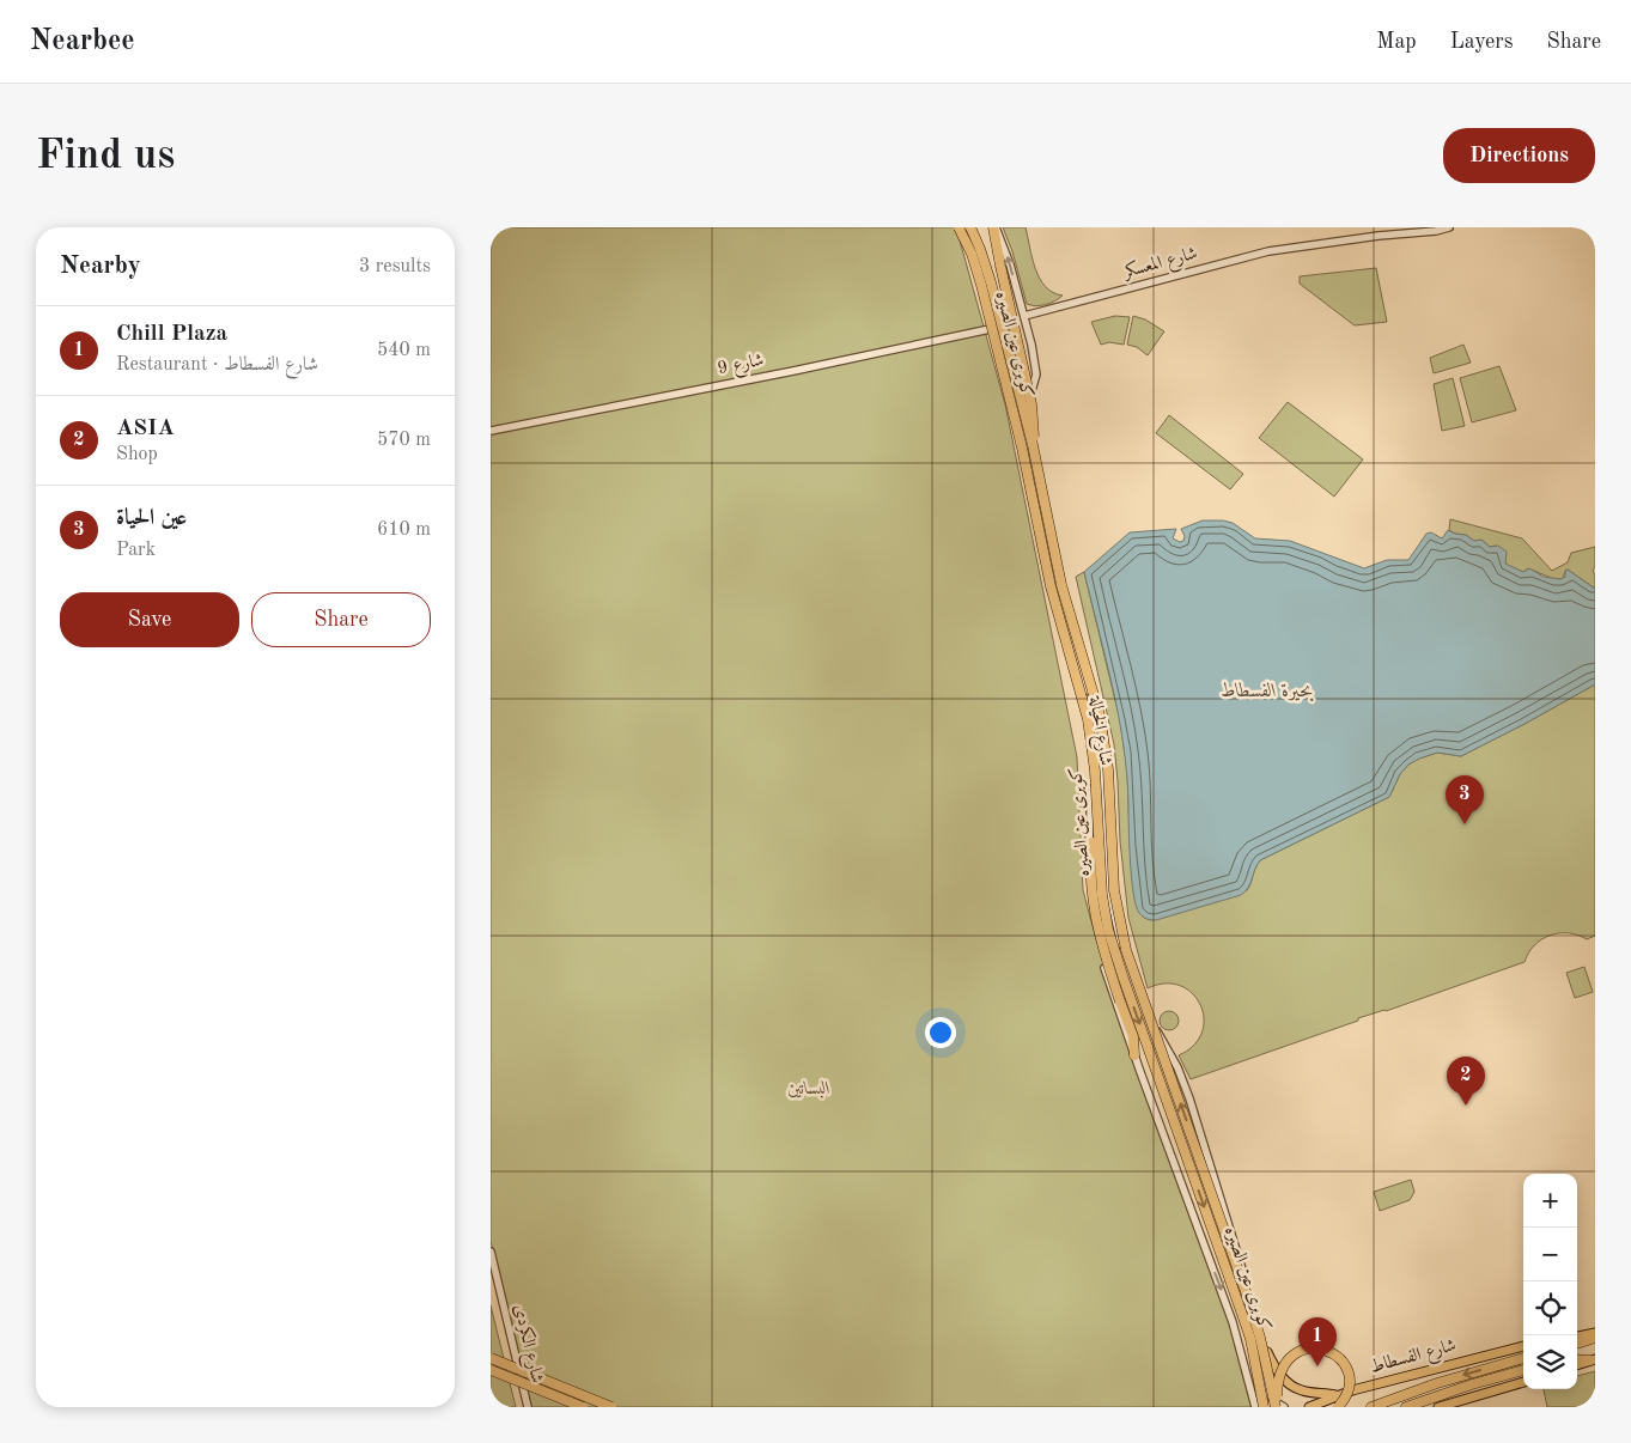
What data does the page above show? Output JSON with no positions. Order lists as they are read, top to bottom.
{
  "streets": {
    "highway": ["كوبرى عين الصيره"],
    "main road": ["شارع الفسطاط"],
    "street": [
      "شارع المعسكر",
      "شارع 9",
      "شارع الخيالة",
      "شارع الكردى"
    ]
  },
  "crossings": [
    ["كوبرى عين الصيره", "شارع الخيالة"],
    ["شارع 9", "شارع الخيالة"]
  ],
  "water": ["بحيرة الفسطاط"],
  "parks": ["البساتين"],
  "page": {
    "header": "Nearbee",
    "nav": ["Map", "Layers", "Share"],
    "buttons": [
      "Directions",
      ["Save", "Share"]
    ],
    "title": "Find us",
    "heading": ["Nearby", "3 results"],
    "list": [
      {
        "mark": "1",
        "name": "Chill Plaza",
        "note": "Restaurant · شارع الفسطاط",
        "value": "540 m"
      },
      {
        "mark": "2",
        "name": "ASIA",
        "note": "Shop",
        "value": "570 m"
      },
      {
        "mark": "3",
        "name": "عين الحياة",
        "note": "Park",
        "value": "610 m"
      }
    ],
    "pins": ["3", "2", "1"],
    "map_buttons": ["+", "−"]
  }
}
